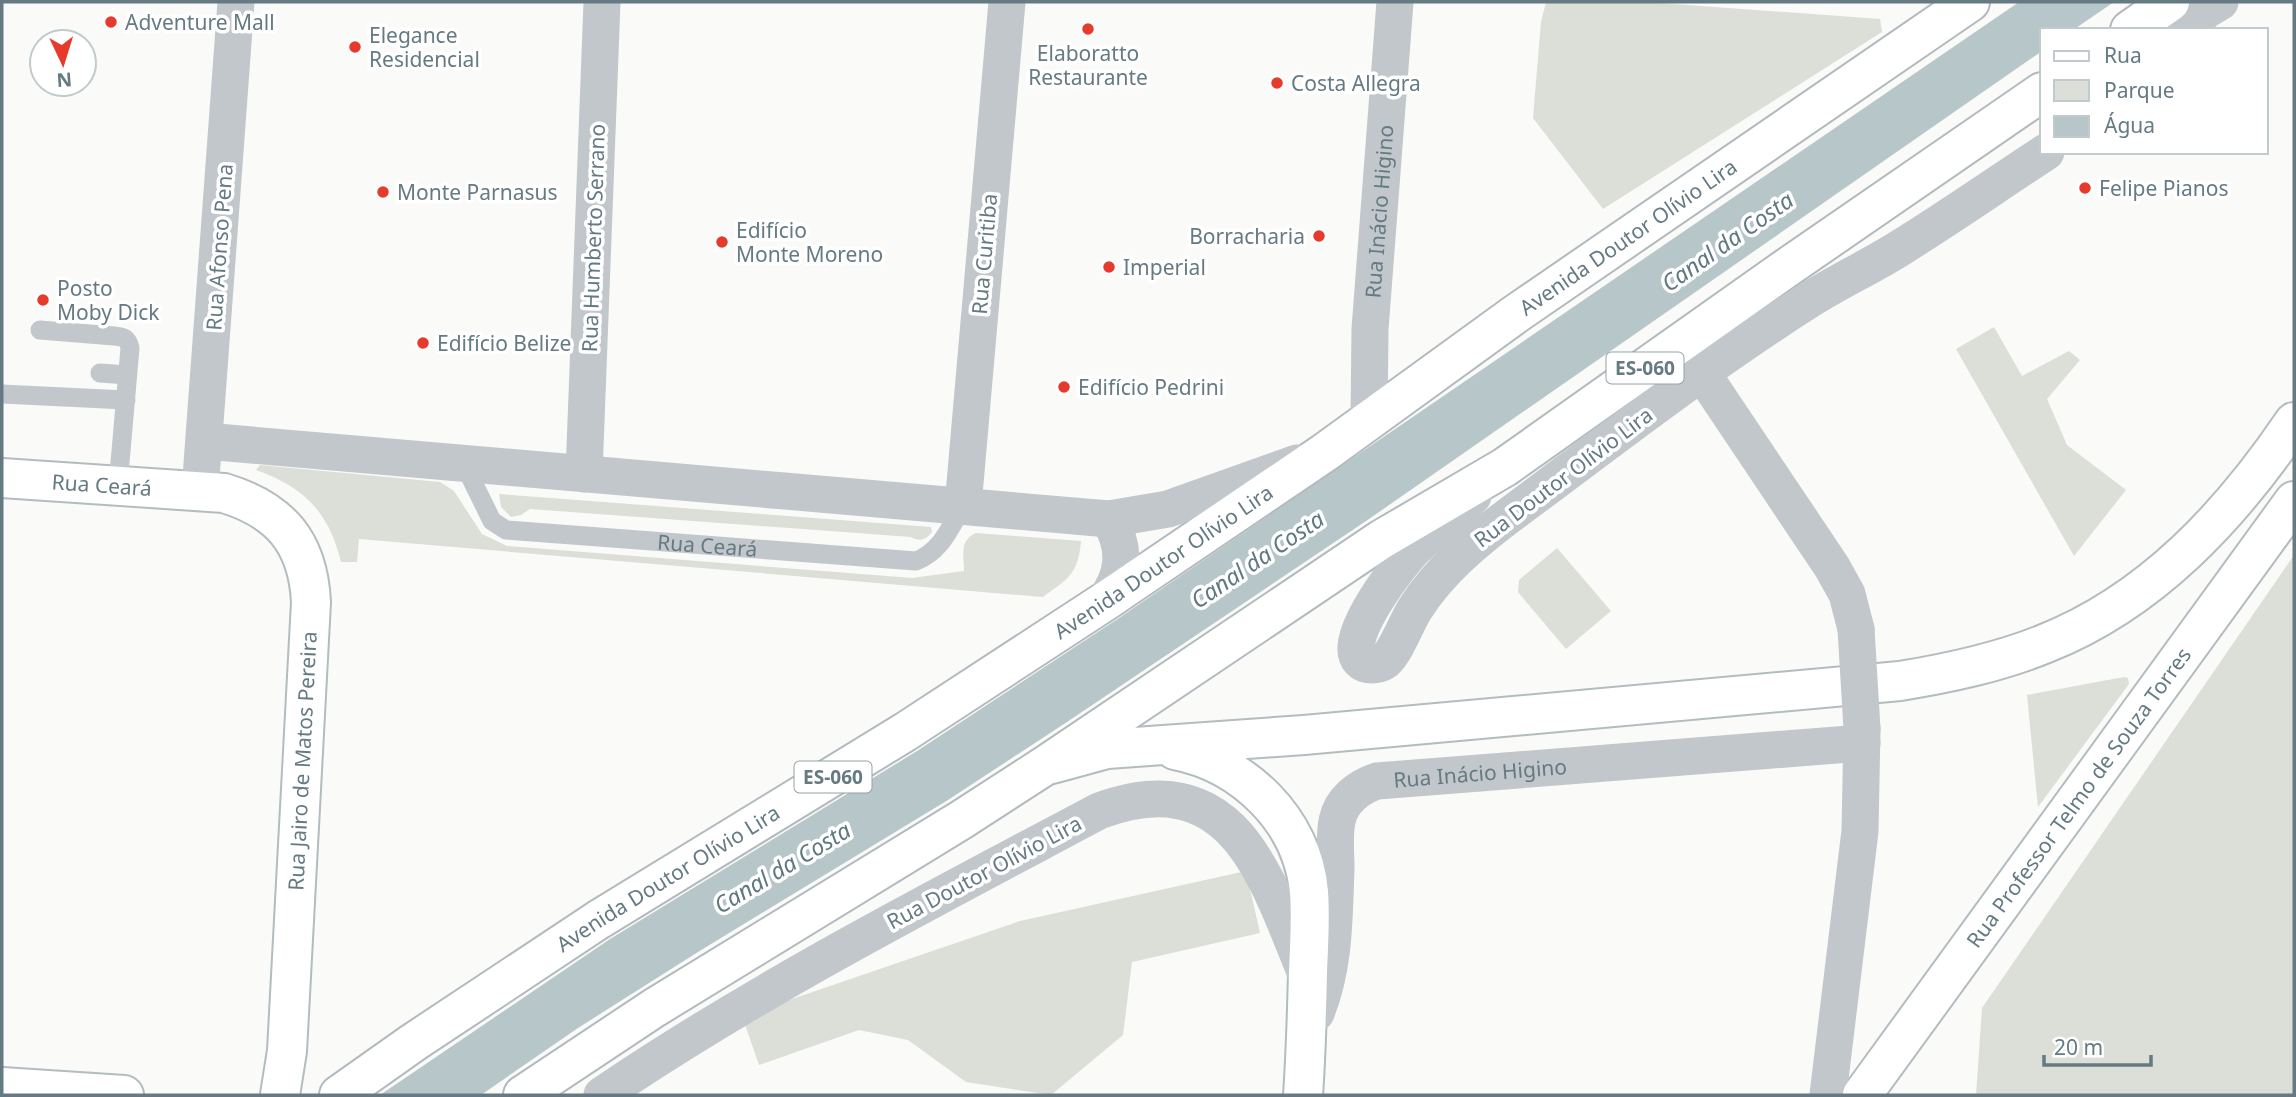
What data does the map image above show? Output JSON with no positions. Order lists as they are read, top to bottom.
{
  "streets": {
    "main road": [
      "Rua Inácio Higino",
      "Avenida Doutor Olívio Lira",
      "ES-060",
      "Rua Ceará",
      "Rua Jairo de Matos Pereira",
      "Rua Professor Telmo de Souza Torres"
    ],
    "street": [
      "Rua Humberto Serrano",
      "Rua Afonso Pena",
      "Rua Curitiba",
      "Rua Doutor Olívio Lira"
    ]
  },
  "crossings": [
    ["Rua Inácio Higino", "Avenida Doutor Olívio Lira"],
    ["Rua Inácio Higino", "Rua Doutor Olívio Lira"],
    ["Rua Afonso Pena", "Rua Ceará"],
    ["Rua Afonso Pena", "Rua Jairo de Matos Pereira"],
    ["Rua Curitiba", "Rua Ceará"],
    ["ES-060", "Rua Doutor Olívio Lira"],
    ["Rua Ceará", "Rua Jairo de Matos Pereira"]
  ],
  "water": ["Canal da Costa"],
  "places": [
    "Adventure Mall",
    "Elaboratto Restaurante",
    "Elegance Residencial",
    "Costa Allegra",
    "Felipe Pianos",
    "Monte Parnasus",
    "Borracharia",
    "Edifício Monte Moreno",
    "Imperial",
    "Posto Moby Dick",
    "Edifício Belize",
    "Edifício Pedrini"
  ],
  "legend": ["Rua", "Parque", "Água"],
  "scale_bar": "20 m",
  "north": "bottom"
}
